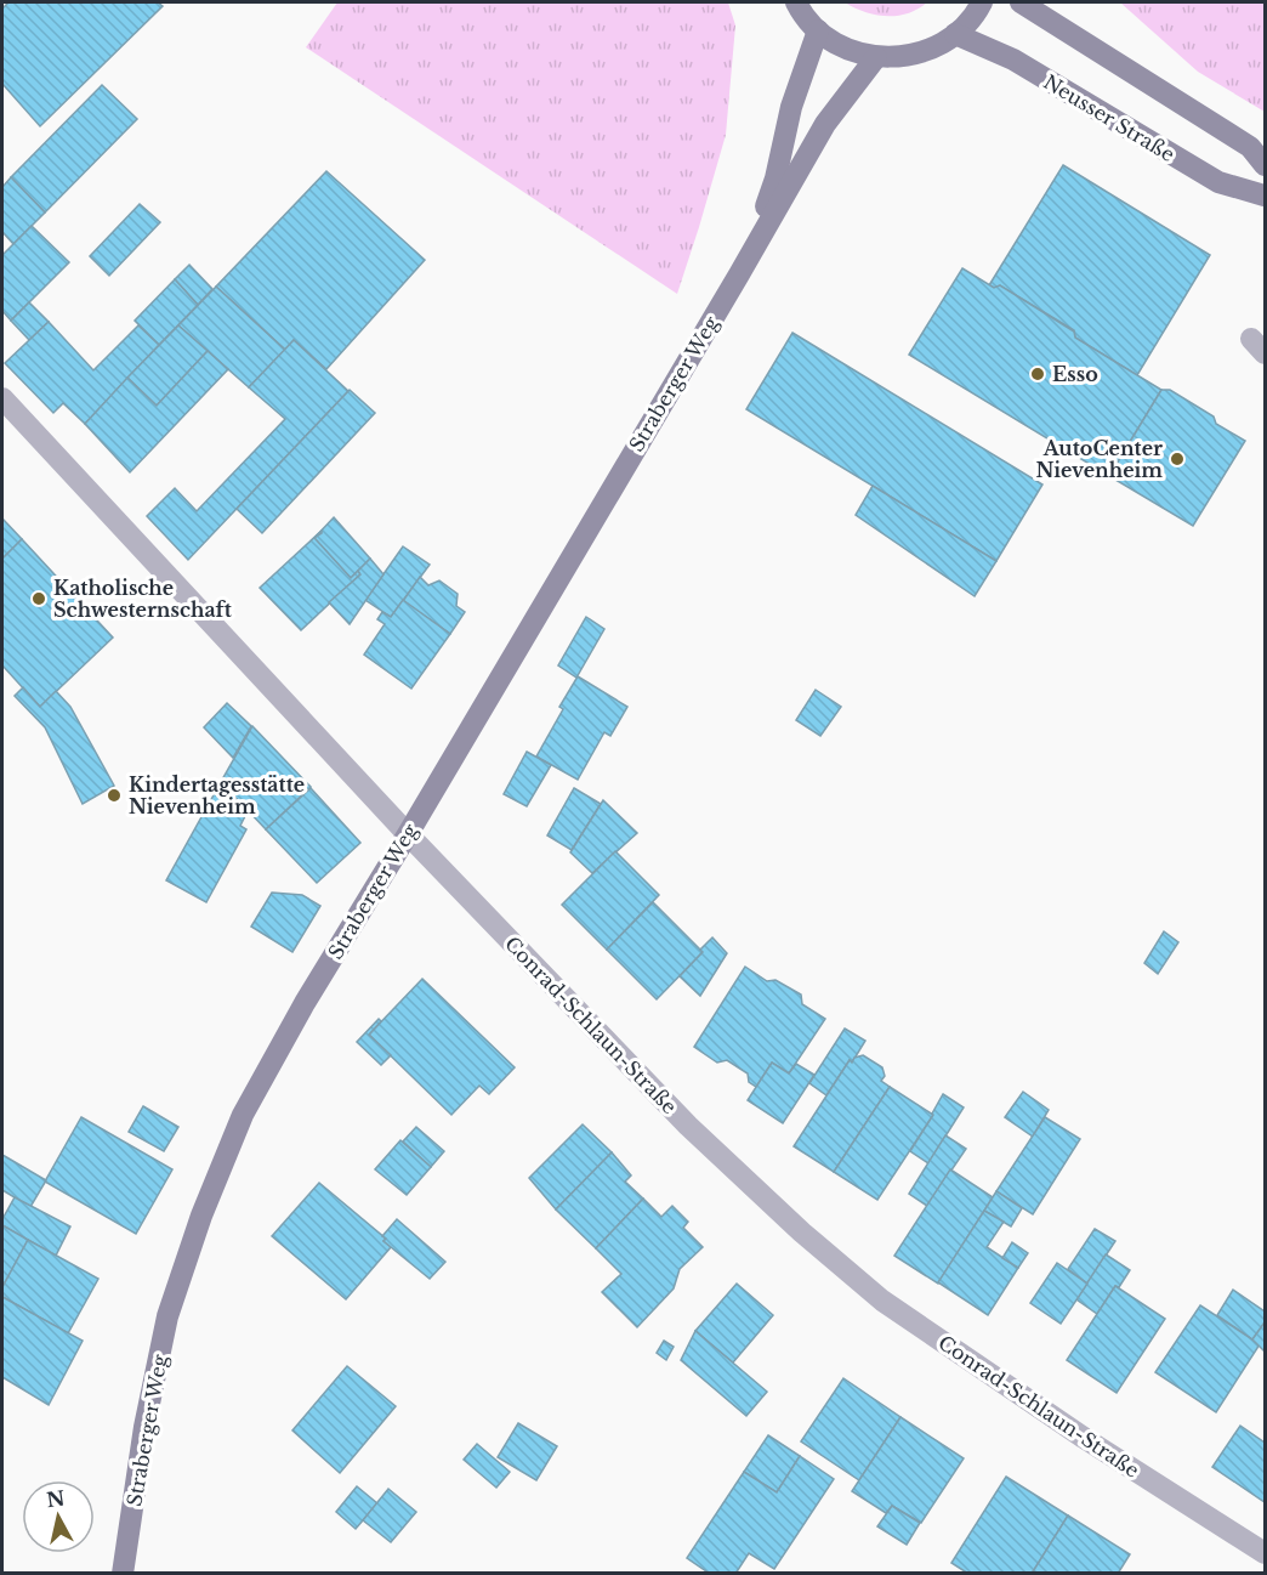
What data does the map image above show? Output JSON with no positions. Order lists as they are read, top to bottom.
{
  "streets": {
    "street": ["Neusser Straße", "Straberger Weg", "Conrad-Schlaun-Straße"]
  },
  "crossings": [
    ["Straberger Weg", "Conrad-Schlaun-Straße"]
  ],
  "places": [
    "Esso",
    "AutoCenter Nievenheim",
    "Katholische Schwesternschaft",
    "Kindertagesstätte Nievenheim"
  ],
  "north": "top"
}
